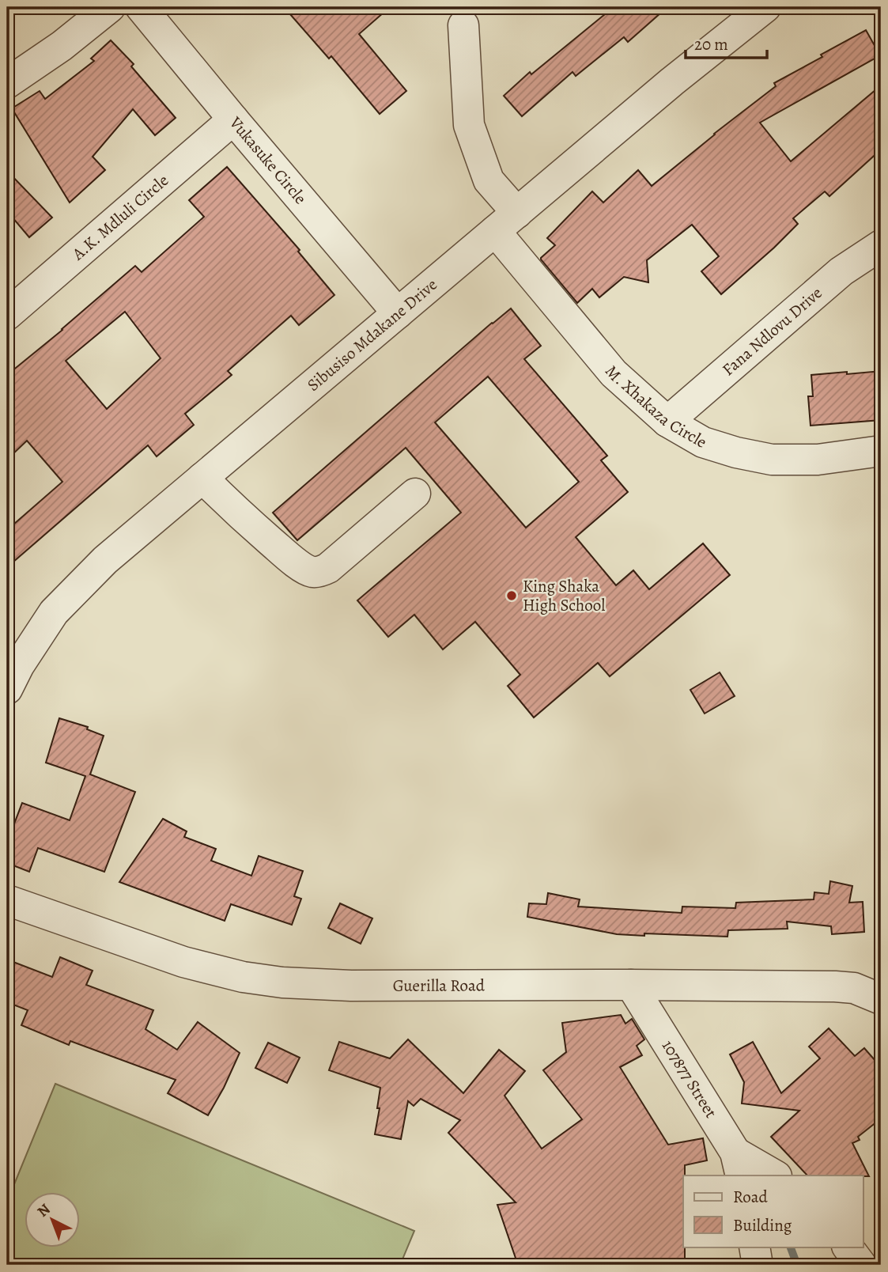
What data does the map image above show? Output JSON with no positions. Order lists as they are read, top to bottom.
{
  "streets": {
    "street": [
      "Vukasuke Circle",
      "A.K. Mdluli Circle",
      "Fana Ndlovu Drive",
      "Sibusiso Mdakane Drive",
      "M. Xhakaza Circle",
      "Guerilla Road",
      "107877 Street"
    ]
  },
  "crossings": [
    ["Vukasuke Circle", "A.K. Mdluli Circle"],
    ["Vukasuke Circle", "Sibusiso Mdakane Drive"],
    ["Fana Ndlovu Drive", "M. Xhakaza Circle"],
    ["Sibusiso Mdakane Drive", "M. Xhakaza Circle"],
    ["Guerilla Road", "107877 Street"]
  ],
  "places": ["King Shaka High School"],
  "legend": ["Road", "Building"],
  "scale_bar": "20 m",
  "north": "top left"
}
